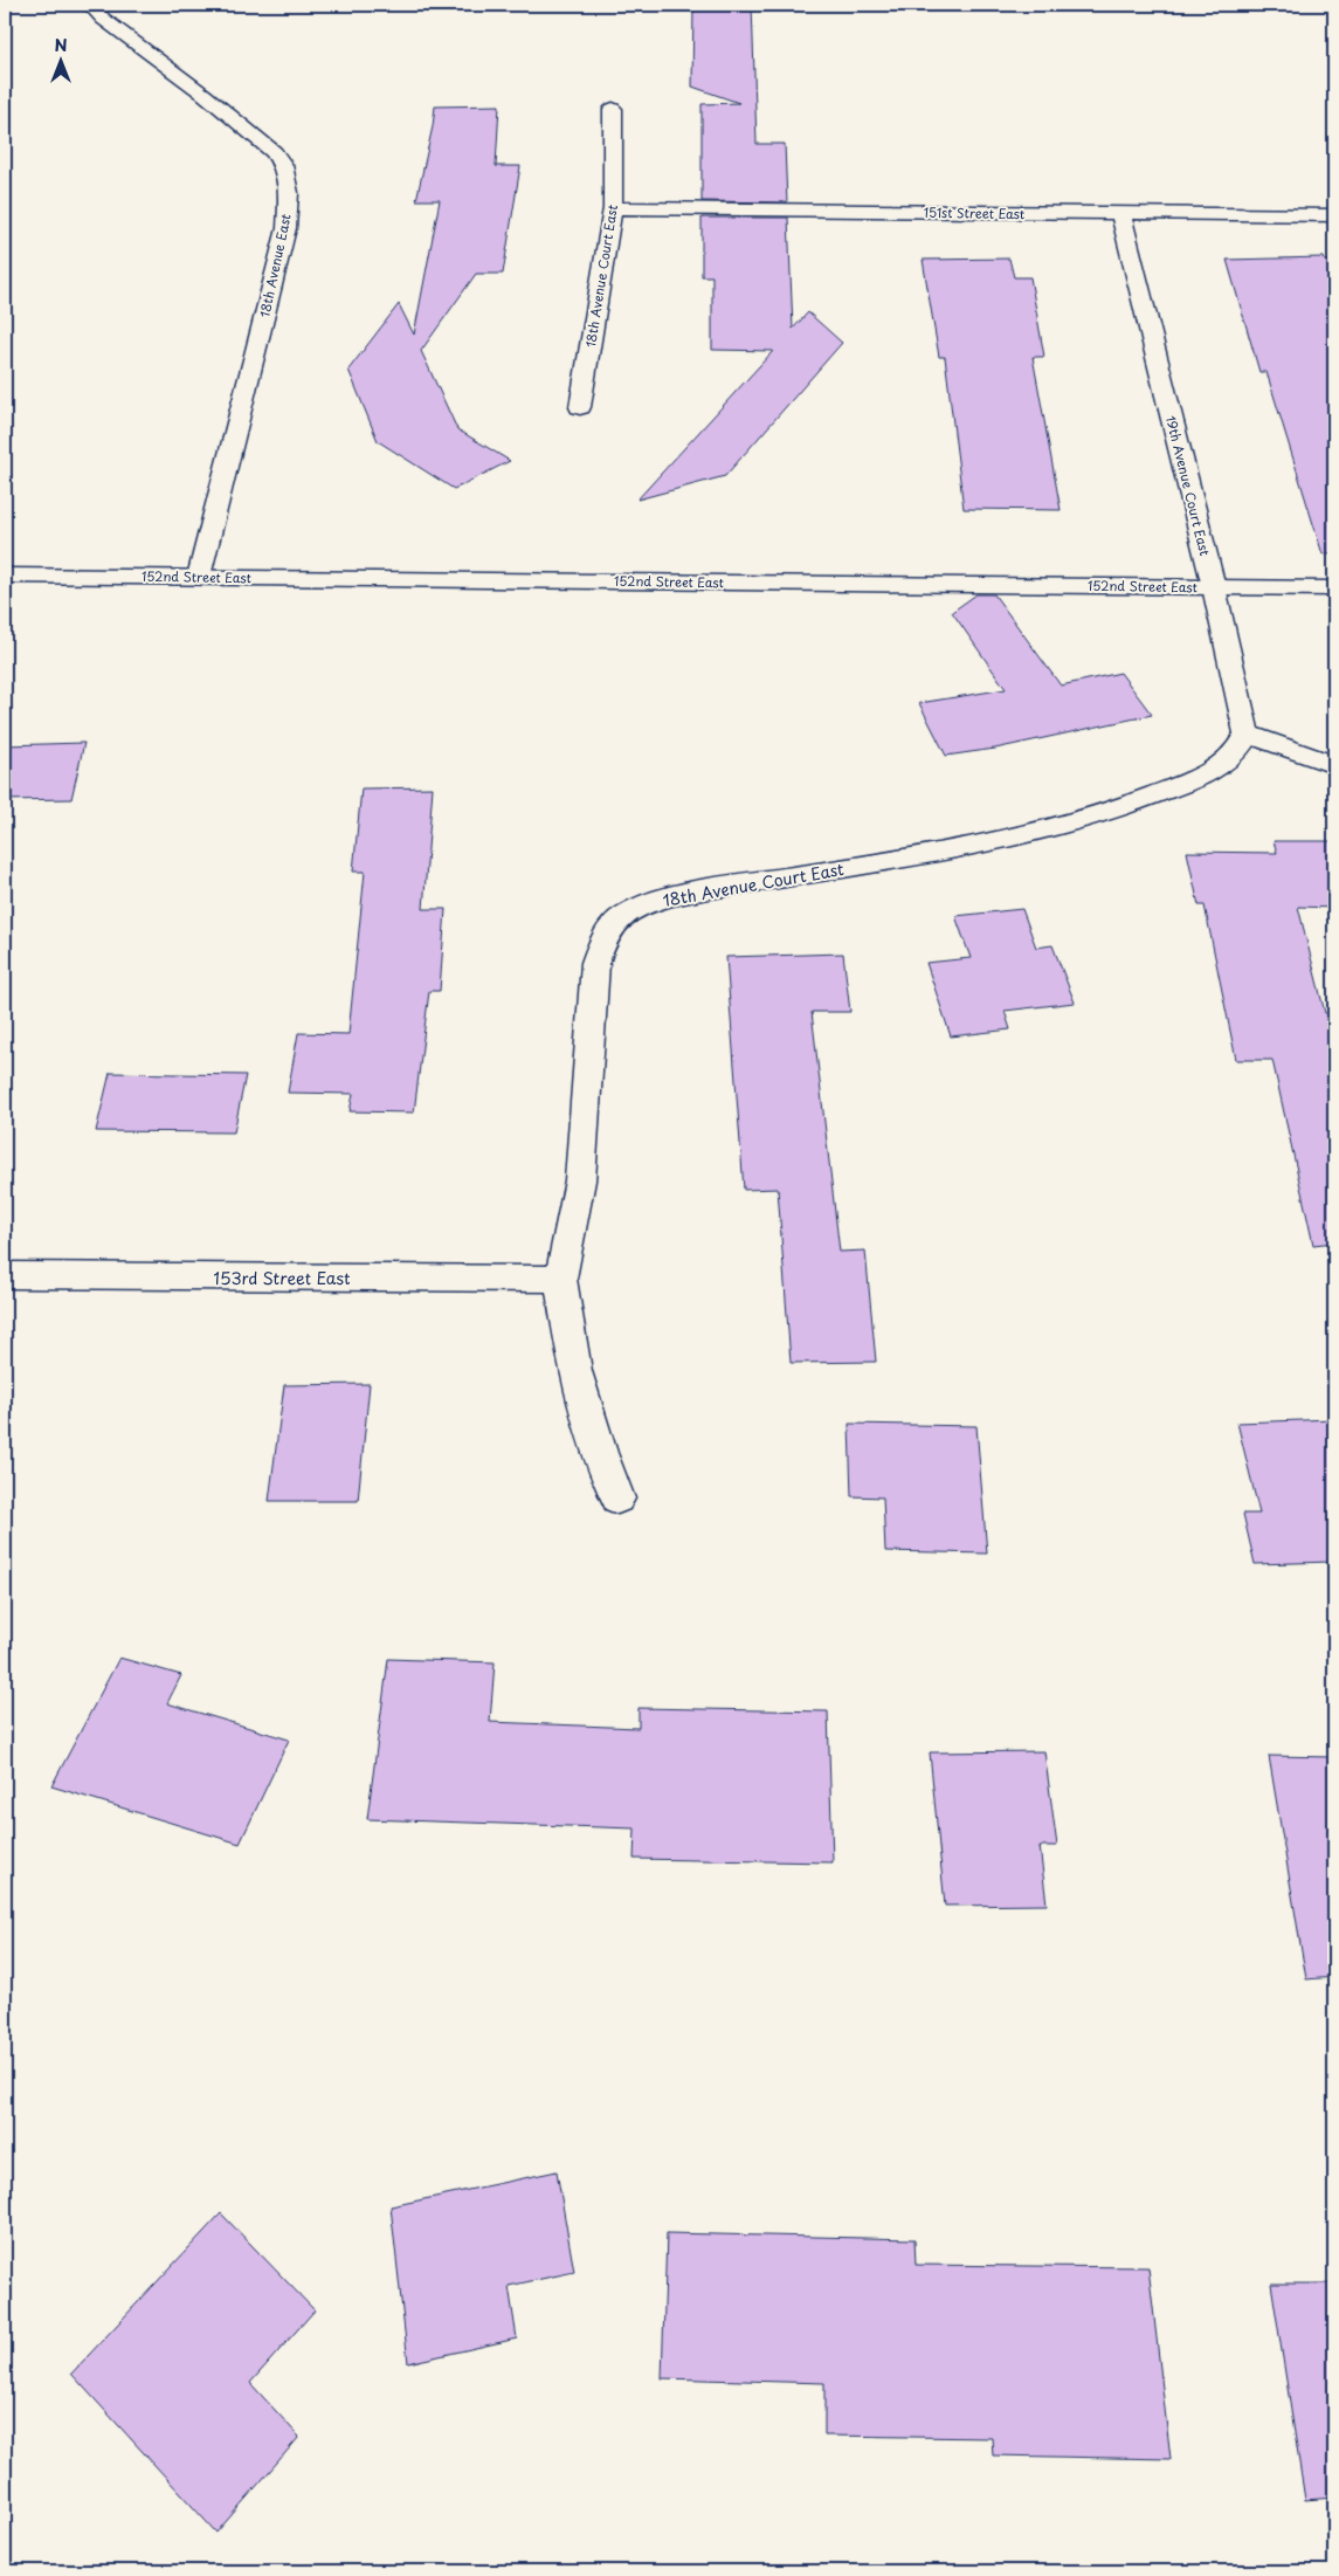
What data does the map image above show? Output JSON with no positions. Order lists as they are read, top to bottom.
{
  "streets": {
    "street": [
      "151st Street East",
      "18th Avenue East",
      "18th Avenue Court East",
      "19th Avenue Court East",
      "152nd Street East",
      "153rd Street East"
    ]
  },
  "crossings": [
    ["151st Street East", "18th Avenue Court East"],
    ["151st Street East", "19th Avenue Court East"],
    ["18th Avenue East", "152nd Street East"],
    ["18th Avenue Court East", "19th Avenue Court East"],
    ["18th Avenue Court East", "153rd Street East"],
    ["19th Avenue Court East", "152nd Street East"]
  ],
  "north": "top"
}
